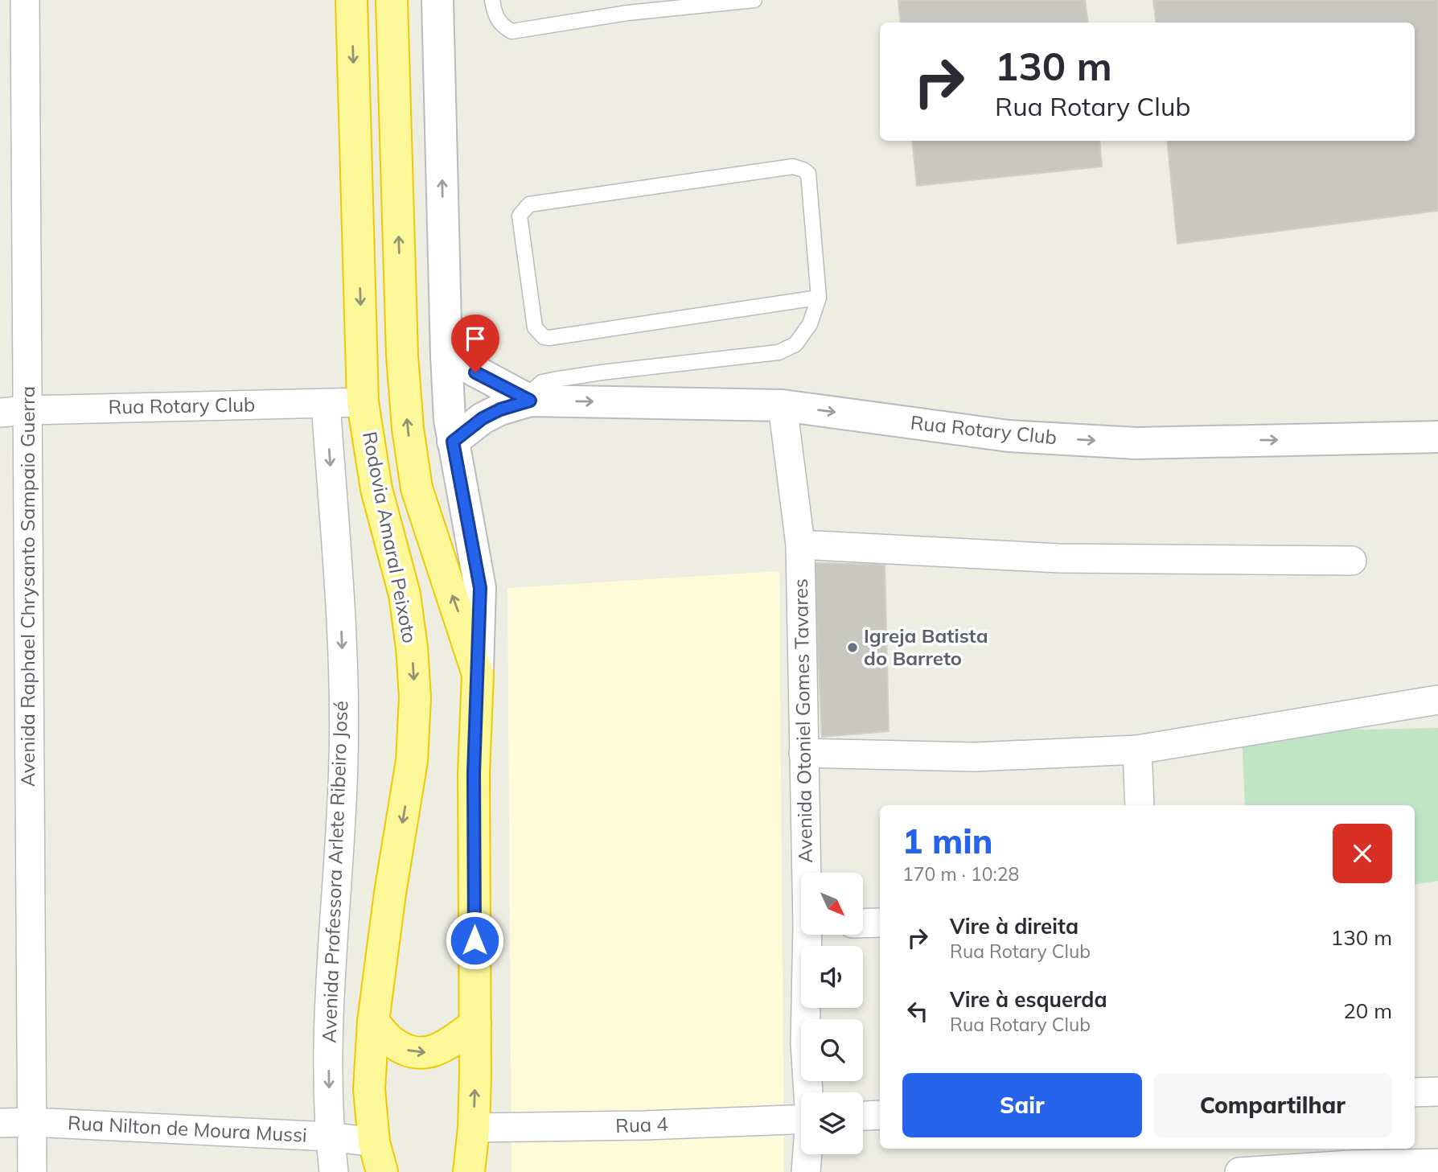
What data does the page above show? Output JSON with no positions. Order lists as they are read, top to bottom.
{
  "streets": {
    "highway": ["Rodovia Amaral Peixoto"],
    "street": [
      "Rua Rotary Club",
      "Avenida Raphael Chrysanto Sampaio Guerra",
      "Avenida Otoniel Gomes Tavares",
      "Avenida Professora Arlete Ribeiro José",
      "Rua 4",
      "Rua Nilton de Moura Mussi"
    ]
  },
  "crossings": [
    ["Rua Rotary Club", "Rodovia Amaral Peixoto"],
    ["Rua Rotary Club", "Avenida Raphael Chrysanto Sampaio Guerra"],
    ["Rua Rotary Club", "Avenida Otoniel Gomes Tavares"],
    ["Rua Rotary Club", "Avenida Professora Arlete Ribeiro José"],
    ["Rodovia Amaral Peixoto", "Rua 4"],
    ["Rodovia Amaral Peixoto", "Rua Nilton de Moura Mussi"],
    ["Avenida Raphael Chrysanto Sampaio Guerra", "Rua Nilton de Moura Mussi"],
    ["Avenida Professora Arlete Ribeiro José", "Rua Nilton de Moura Mussi"]
  ],
  "one_way": ["Avenida Professora Arlete Ribeiro José"],
  "places": ["Igreja Batista do Barreto"],
  "north": "bottom right",
  "page": {
    "turn": ["130 m", "Rua Rotary Club"],
    "heading": ["1 min", "170 m · 10:28"],
    "list": [
      {
        "name": "Vire à direita",
        "note": "Rua Rotary Club",
        "value": "130 m"
      },
      {
        "name": "Vire à esquerda",
        "note": "Rua Rotary Club",
        "value": "20 m"
      }
    ],
    "buttons": ["Sair", "Compartilhar"]
  }
}
